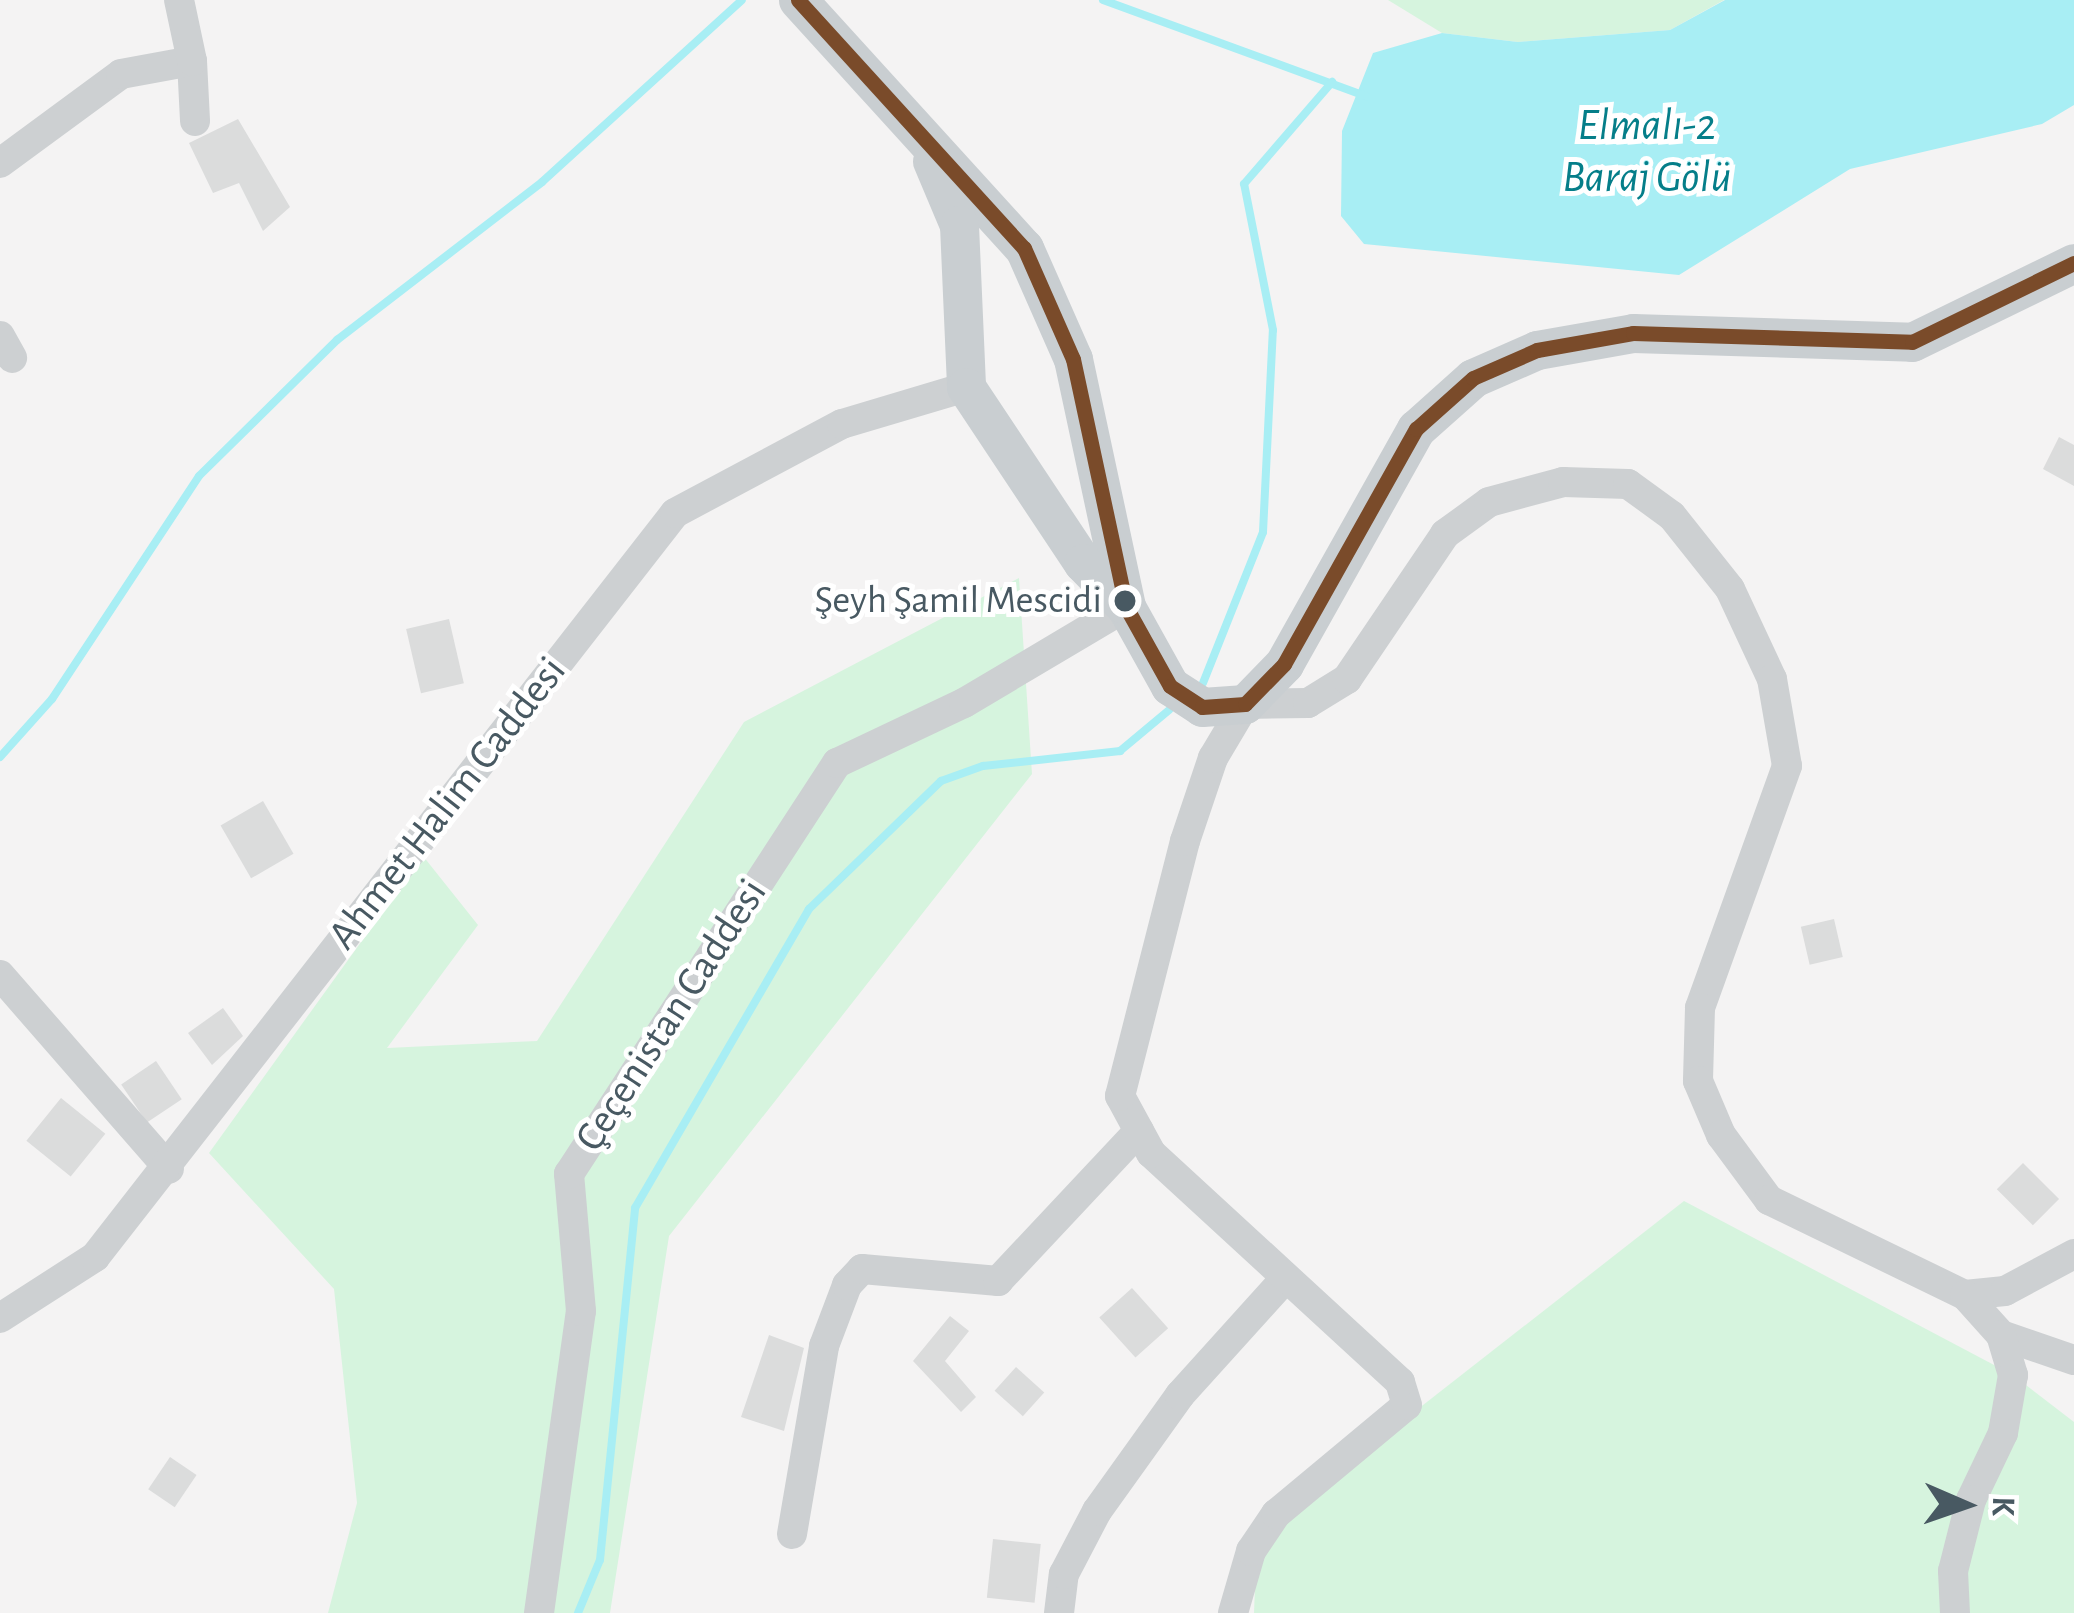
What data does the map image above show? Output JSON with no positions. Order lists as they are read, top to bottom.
{
  "streets": {
    "street": ["Ahmet Halim Caddesi", "Çeçenistan Caddesi"]
  },
  "water": ["Elmalı-2 Baraj Gölü"],
  "places": ["Şeyh Şamil Mescidi"],
  "north": "right"
}
